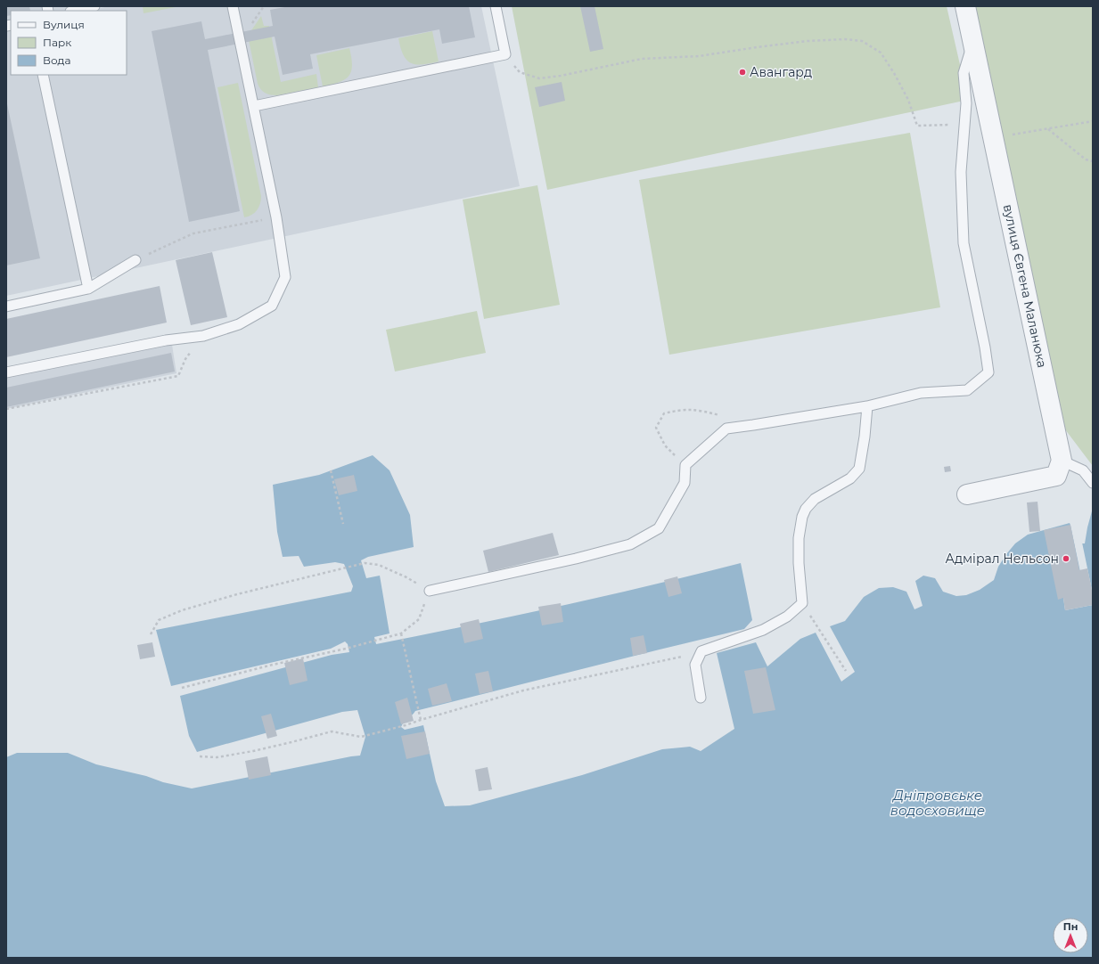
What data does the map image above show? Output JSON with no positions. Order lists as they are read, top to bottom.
{
  "streets": {
    "street": ["вулиця Євгена Маланюка"]
  },
  "water": ["Дніпровське водосховище"],
  "places": ["Авангард", "Адмірал Нельсон"],
  "legend": ["Вулиця", "Парк", "Вода"],
  "north": "top"
}
